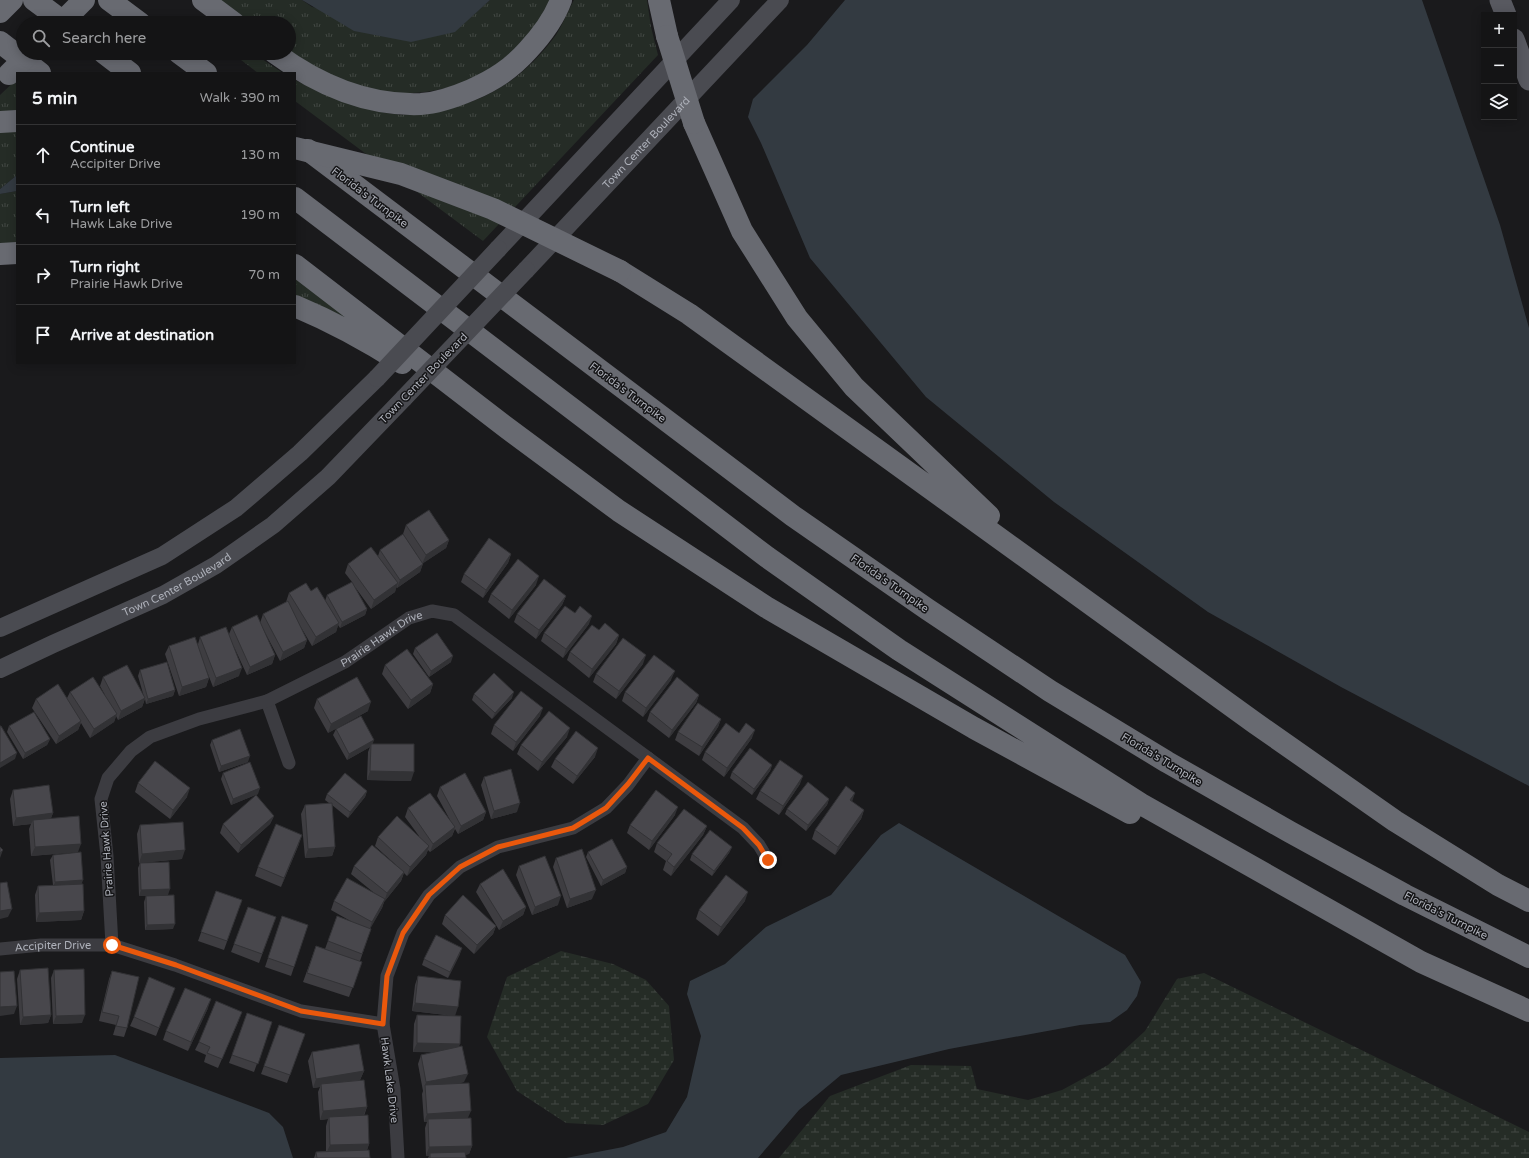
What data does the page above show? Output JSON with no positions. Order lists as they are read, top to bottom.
{
  "streets": {
    "highway": ["Florida's Turnpike"],
    "main road": ["Town Center Boulevard"],
    "street": ["Prairie Hawk Drive", "Accipiter Drive", "Hawk Lake Drive"]
  },
  "crossings": [
    ["Prairie Hawk Drive", "Accipiter Drive"],
    ["Prairie Hawk Drive", "Hawk Lake Drive"],
    ["Accipiter Drive", "Hawk Lake Drive"]
  ],
  "page": {
    "map_buttons": ["+", "−"],
    "search": "Search here",
    "heading": ["5 min", "Walk · 390 m"],
    "list": [
      ["Continue", "Accipiter Drive", "130 m"],
      ["Turn left", "Hawk Lake Drive", "190 m"],
      ["Turn right", "Prairie Hawk Drive", "70 m"],
      "Arrive at destination"
    ]
  }
}
